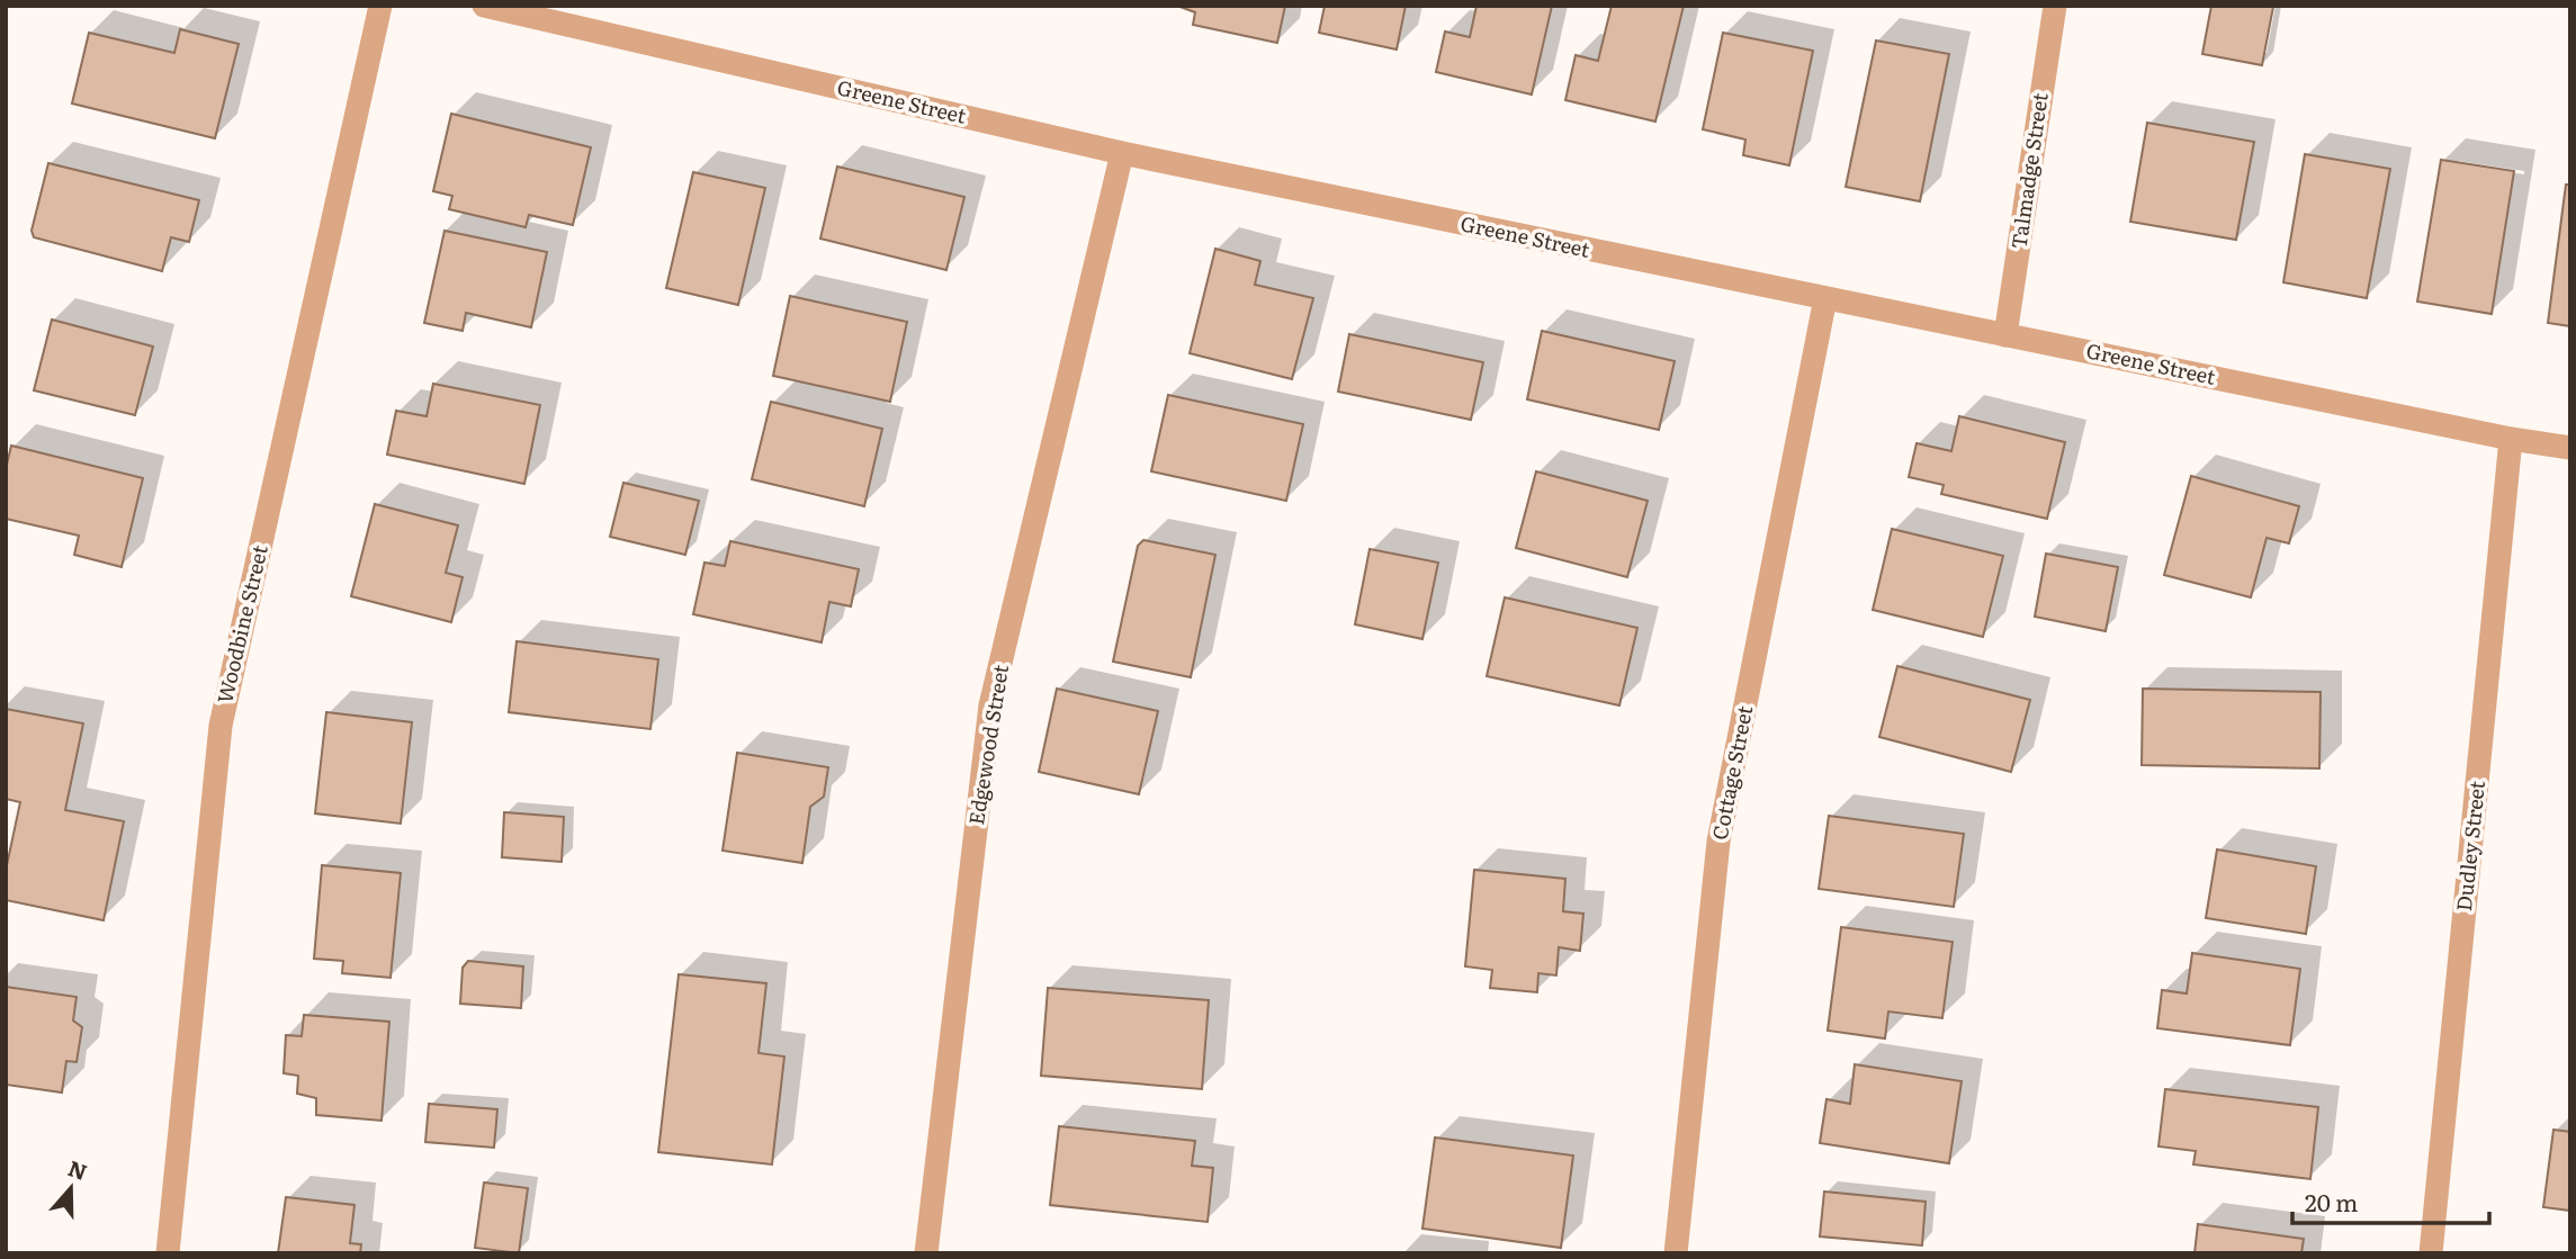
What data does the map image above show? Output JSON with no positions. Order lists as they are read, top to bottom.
{
  "streets": {
    "street": [
      "Greene Street",
      "Talmadge Street",
      "Woodbine Street",
      "Edgewood Street",
      "Cottage Street",
      "Dudley Street"
    ]
  },
  "crossings": [
    ["Greene Street", "Talmadge Street"],
    ["Greene Street", "Edgewood Street"],
    ["Greene Street", "Cottage Street"],
    ["Greene Street", "Dudley Street"]
  ],
  "scale_bar": "20 m",
  "north": "top"
}
